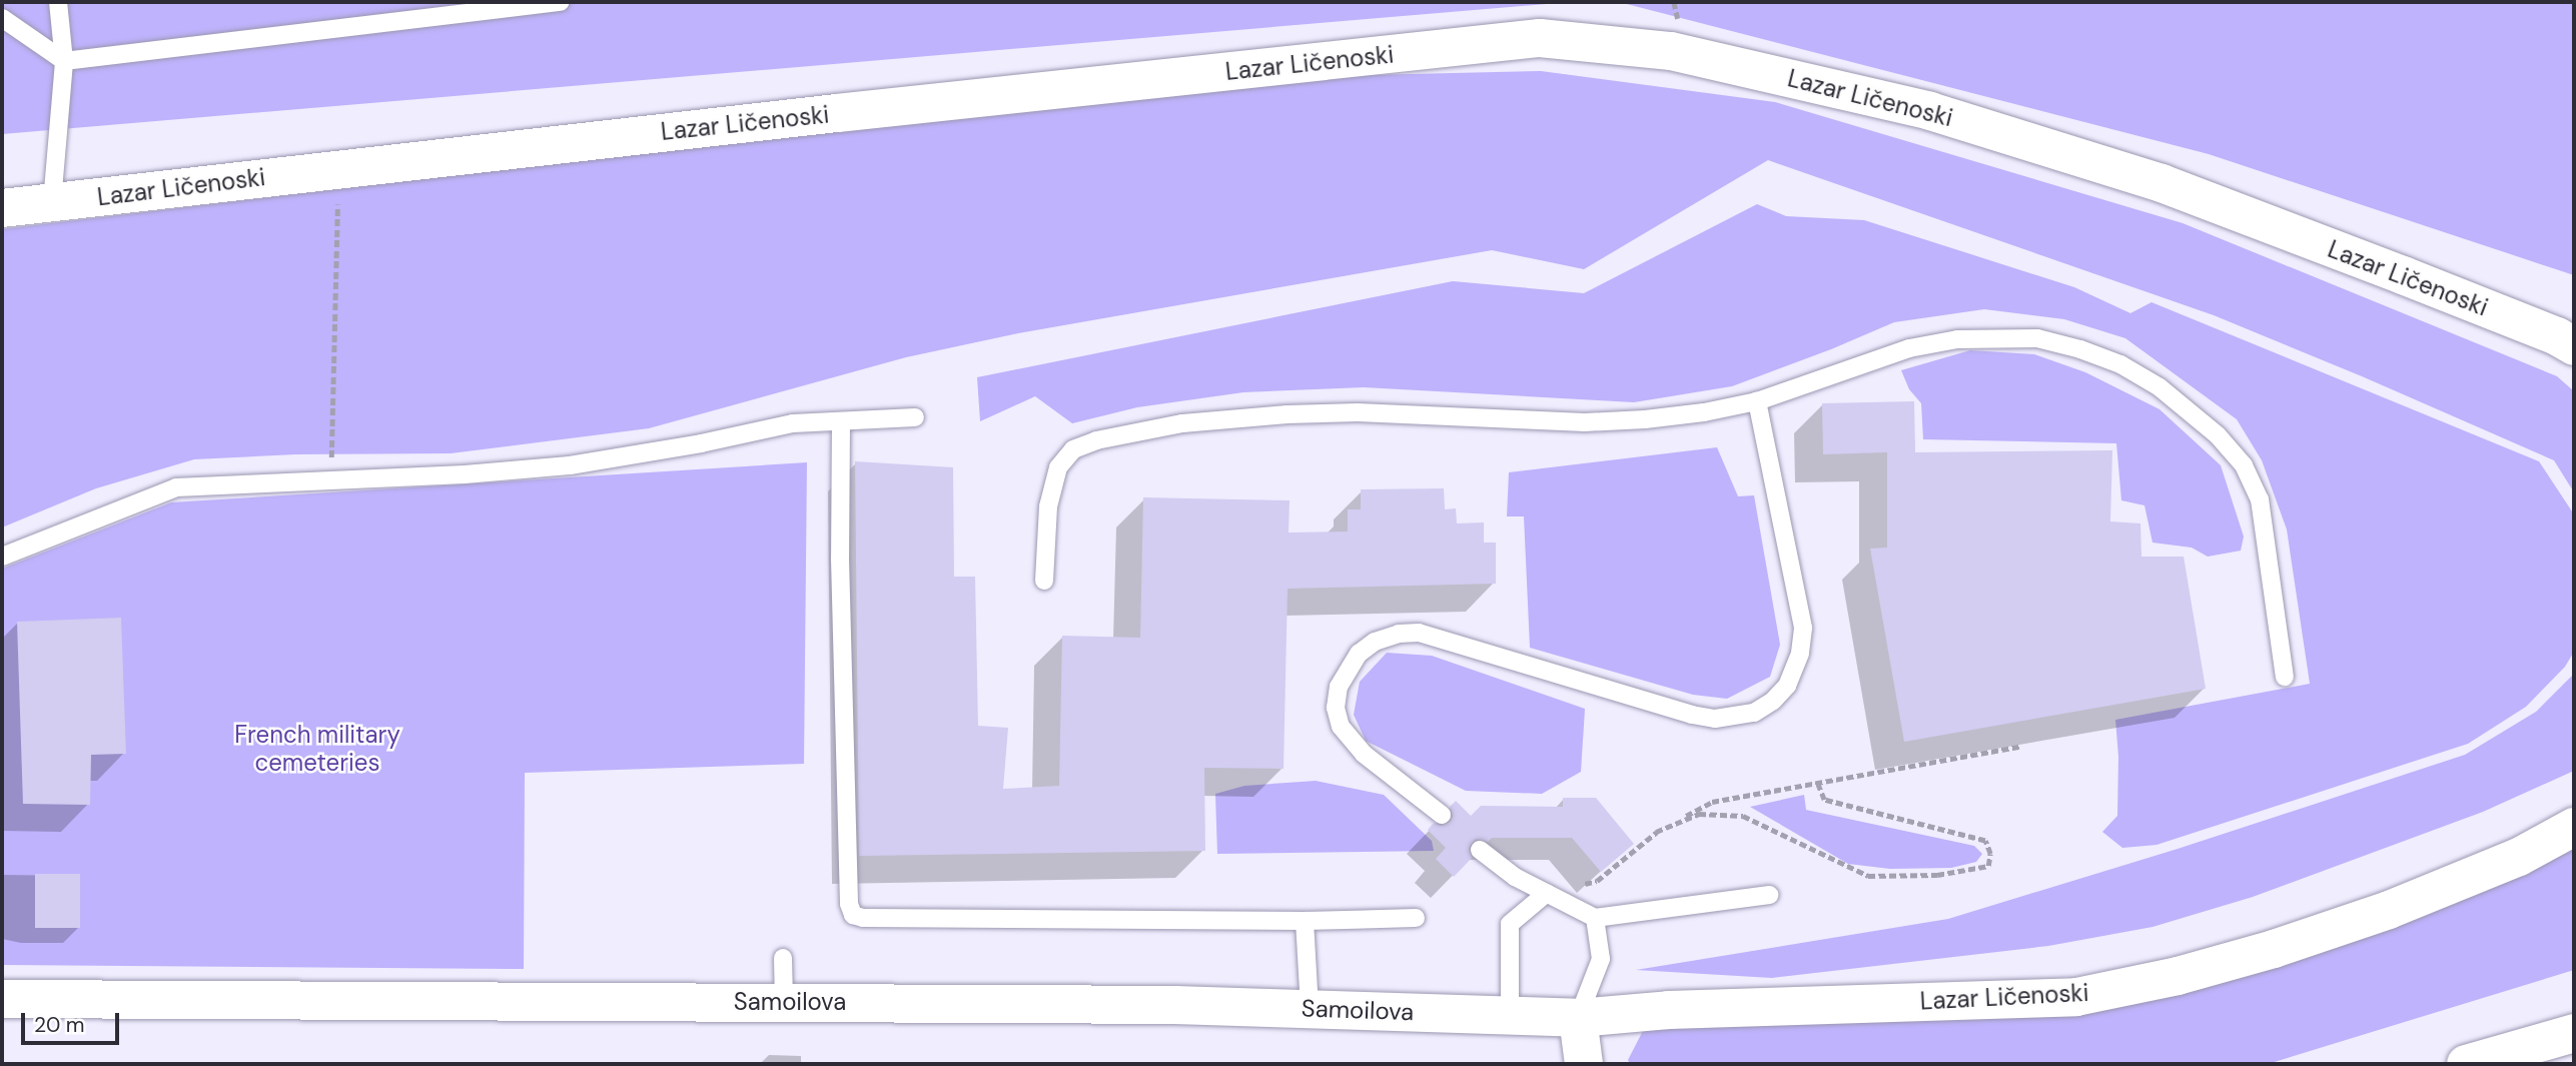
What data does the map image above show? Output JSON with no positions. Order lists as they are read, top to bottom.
{
  "streets": {
    "street": ["Lazar Ličenoski", "Samoilova"]
  },
  "crossings": [
    ["Lazar Ličenoski", "Samoilova"]
  ],
  "parks": ["French military cemeteries"],
  "scale_bar": "20 m"
}
